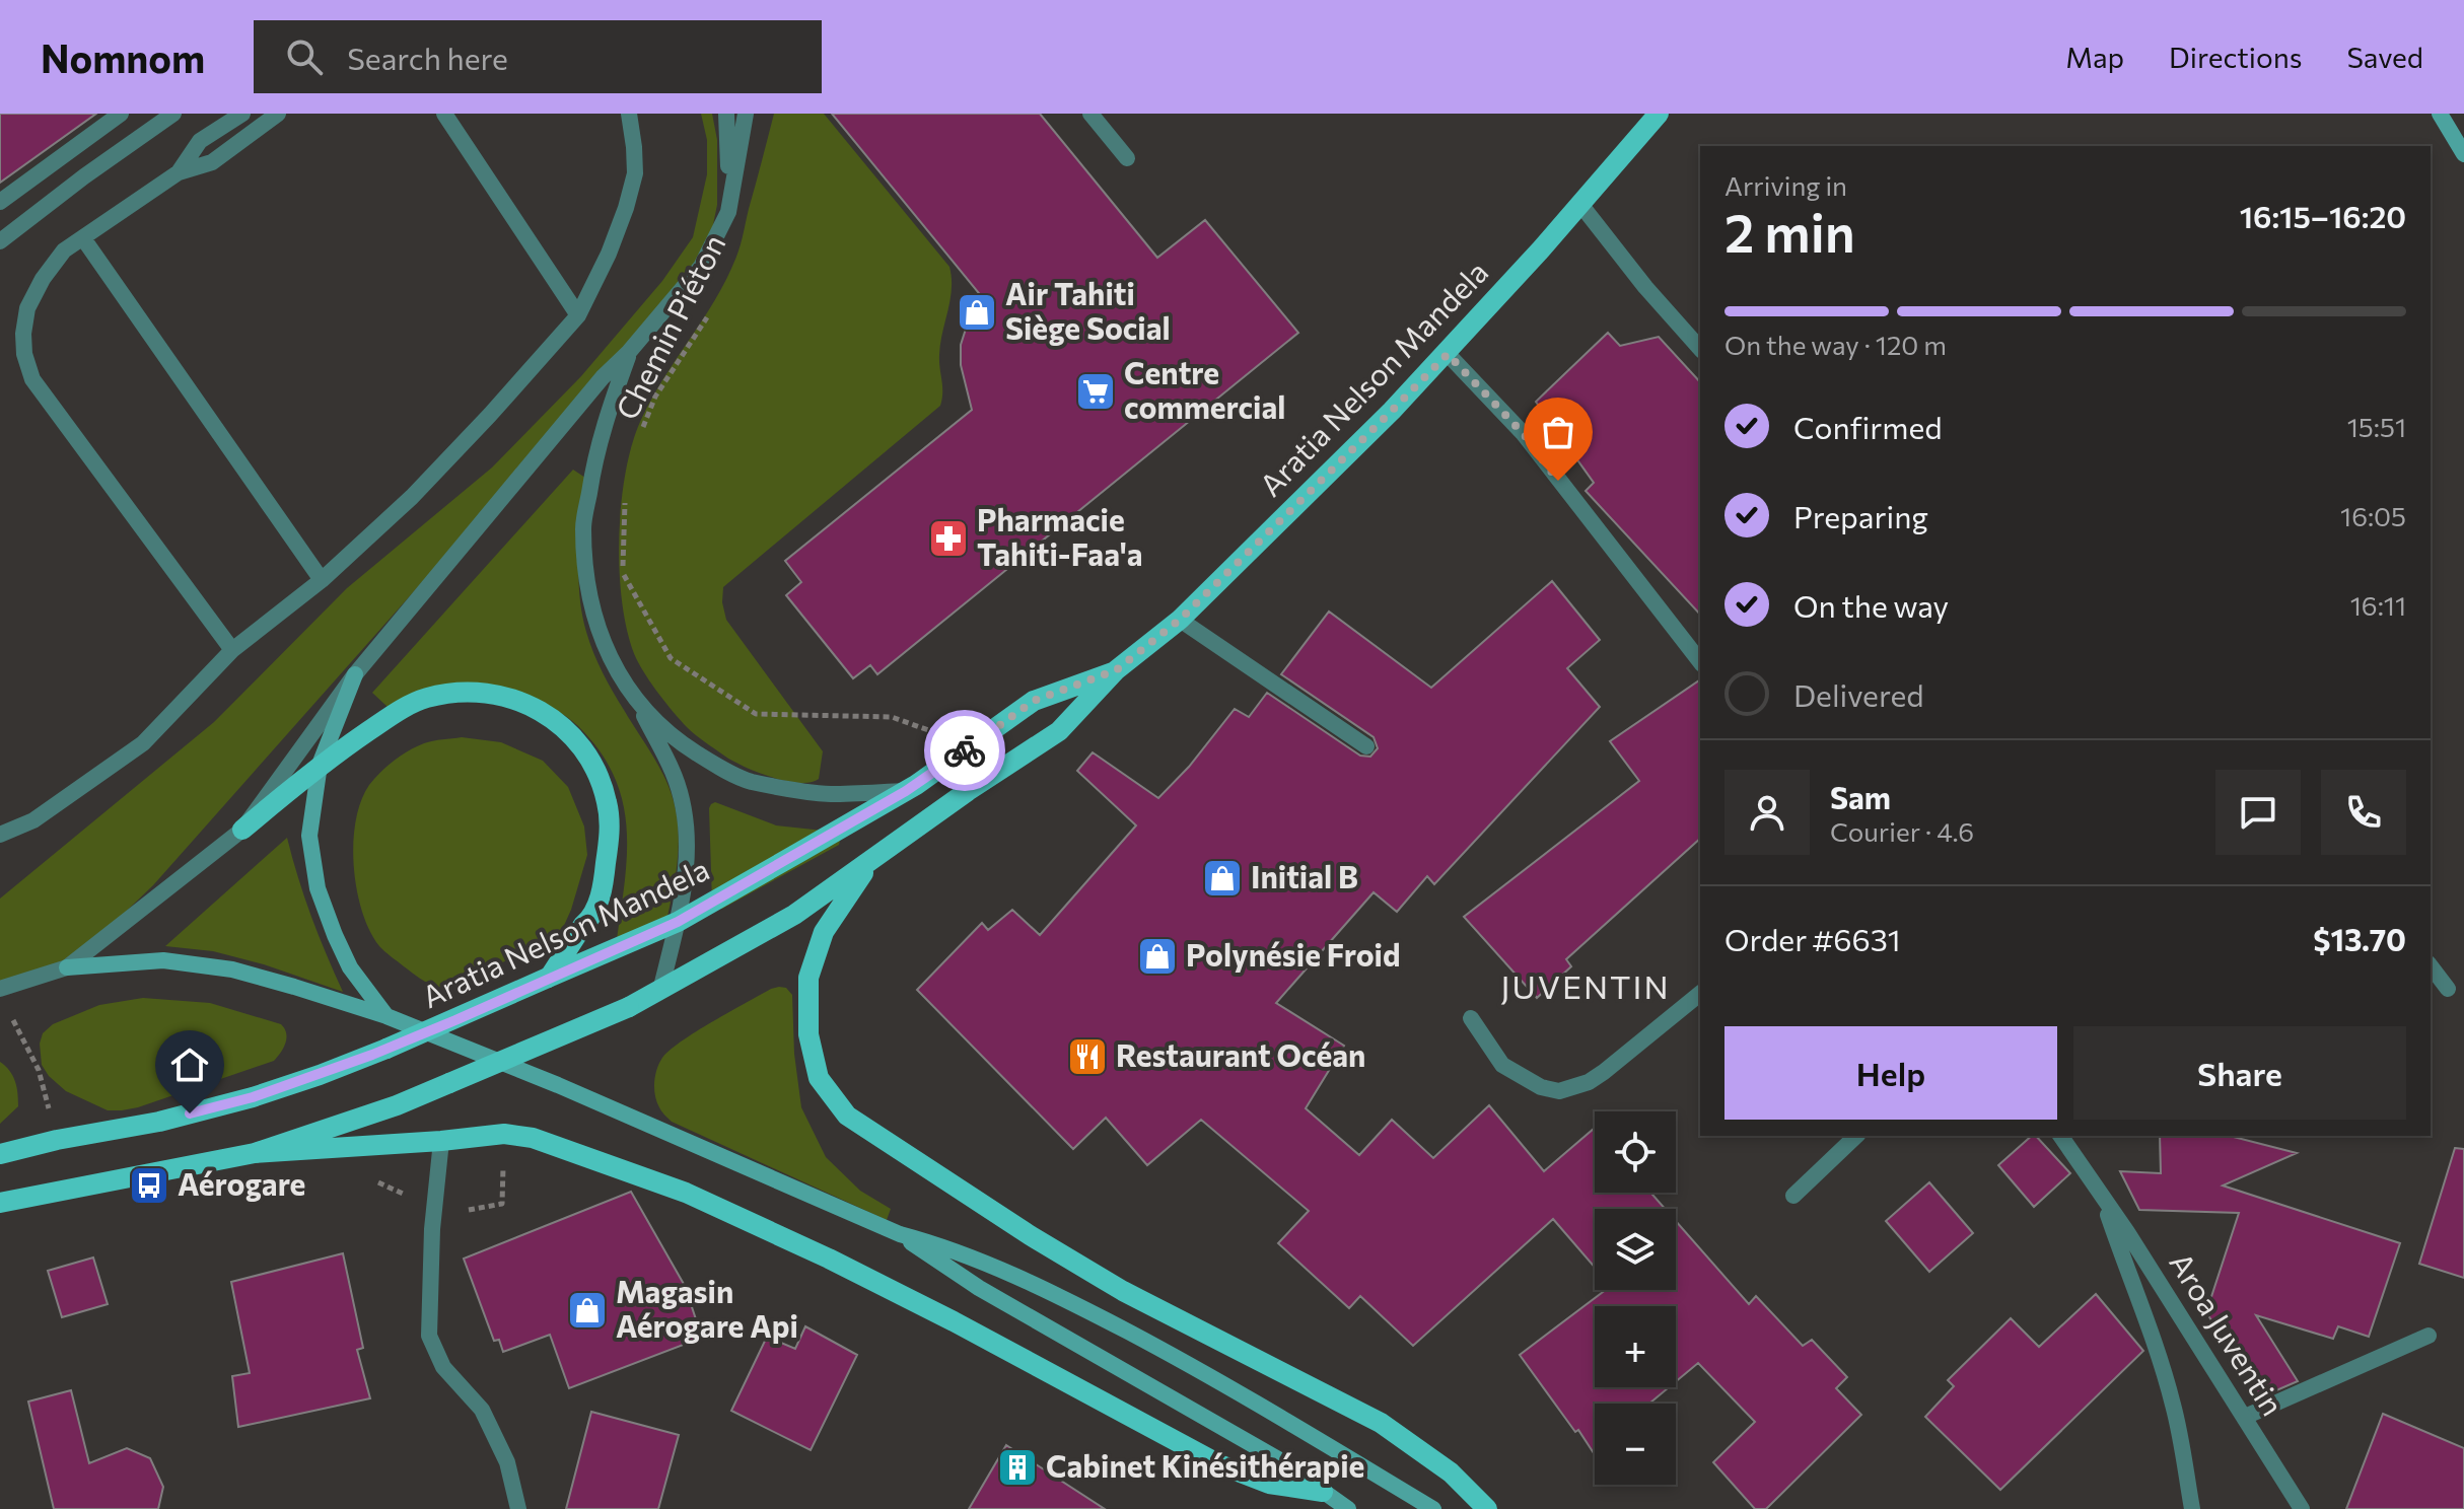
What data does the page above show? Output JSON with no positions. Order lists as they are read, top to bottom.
{
  "streets": {
    "main road": ["Aratia Nelson Mandela"],
    "street": ["Aroa Juventin"],
    "path": ["Chemin Piéton"]
  },
  "districts": ["JUVENTIN"],
  "places": {
    "shop": [
      "Air Tahiti Siège Social",
      "Initial B",
      "Polynésie Froid",
      "Magasin Aérogare Api"
    ],
    "supermarket": ["Centre commercial"],
    "pharmacy": ["Pharmacie Tahiti-Faa'a"],
    "restaurant": ["Restaurant Océan"],
    "bus stop": ["Aérogare"],
    "building": ["Cabinet Kinésithérapie"]
  },
  "page": {
    "header": "Nomnom",
    "search": "Search here",
    "nav": ["Map", "Directions", "Saved"],
    "heading": ["2 min", "Arriving in", "16:15–16:20"],
    "panel": [
      "Sam",
      "Courier · 4.6",
      "Order #6631",
      "$13.70"
    ],
    "bar": "On the way · 120 m",
    "list": [
      ["Confirmed", "15:51"],
      ["Preparing", "16:05"],
      ["On the way", "16:11"],
      "Delivered"
    ],
    "buttons": ["Help", "Share"],
    "map_buttons": ["+", "−"]
  }
}
